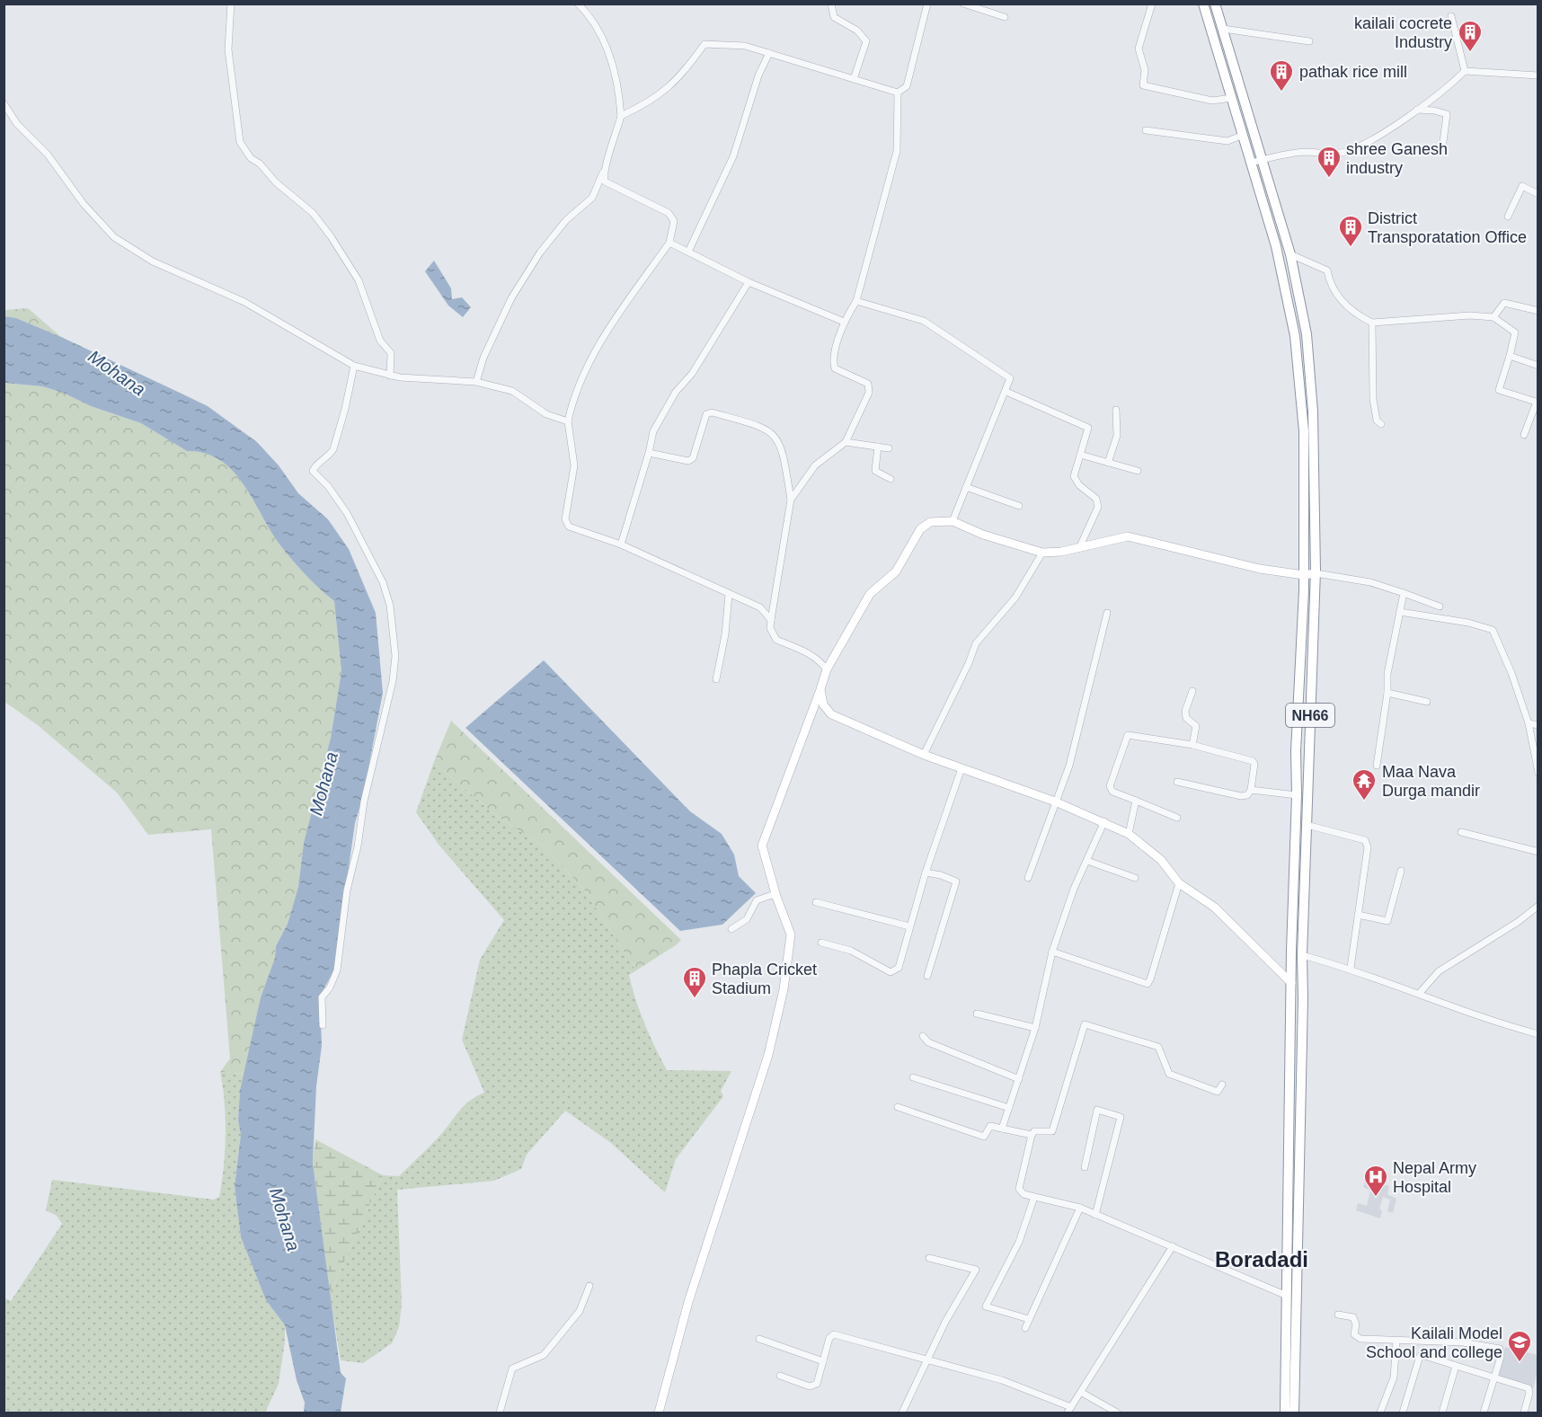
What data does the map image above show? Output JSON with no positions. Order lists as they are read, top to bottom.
{
  "streets": {
    "highway": ["NH66"]
  },
  "districts": ["Boradadi"],
  "water": ["Mohana"],
  "places": {
    "building": [
      "kailali cocrete Industry",
      "pathak rice mill",
      "shree Ganesh industry",
      "District Transporatation Office",
      "Phapla Cricket Stadium"
    ],
    "temple": ["Maa Nava Durga mandir"],
    "hospital": ["Nepal Army Hospital"],
    "school or university": ["Kailali Model School and college"]
  }
}
